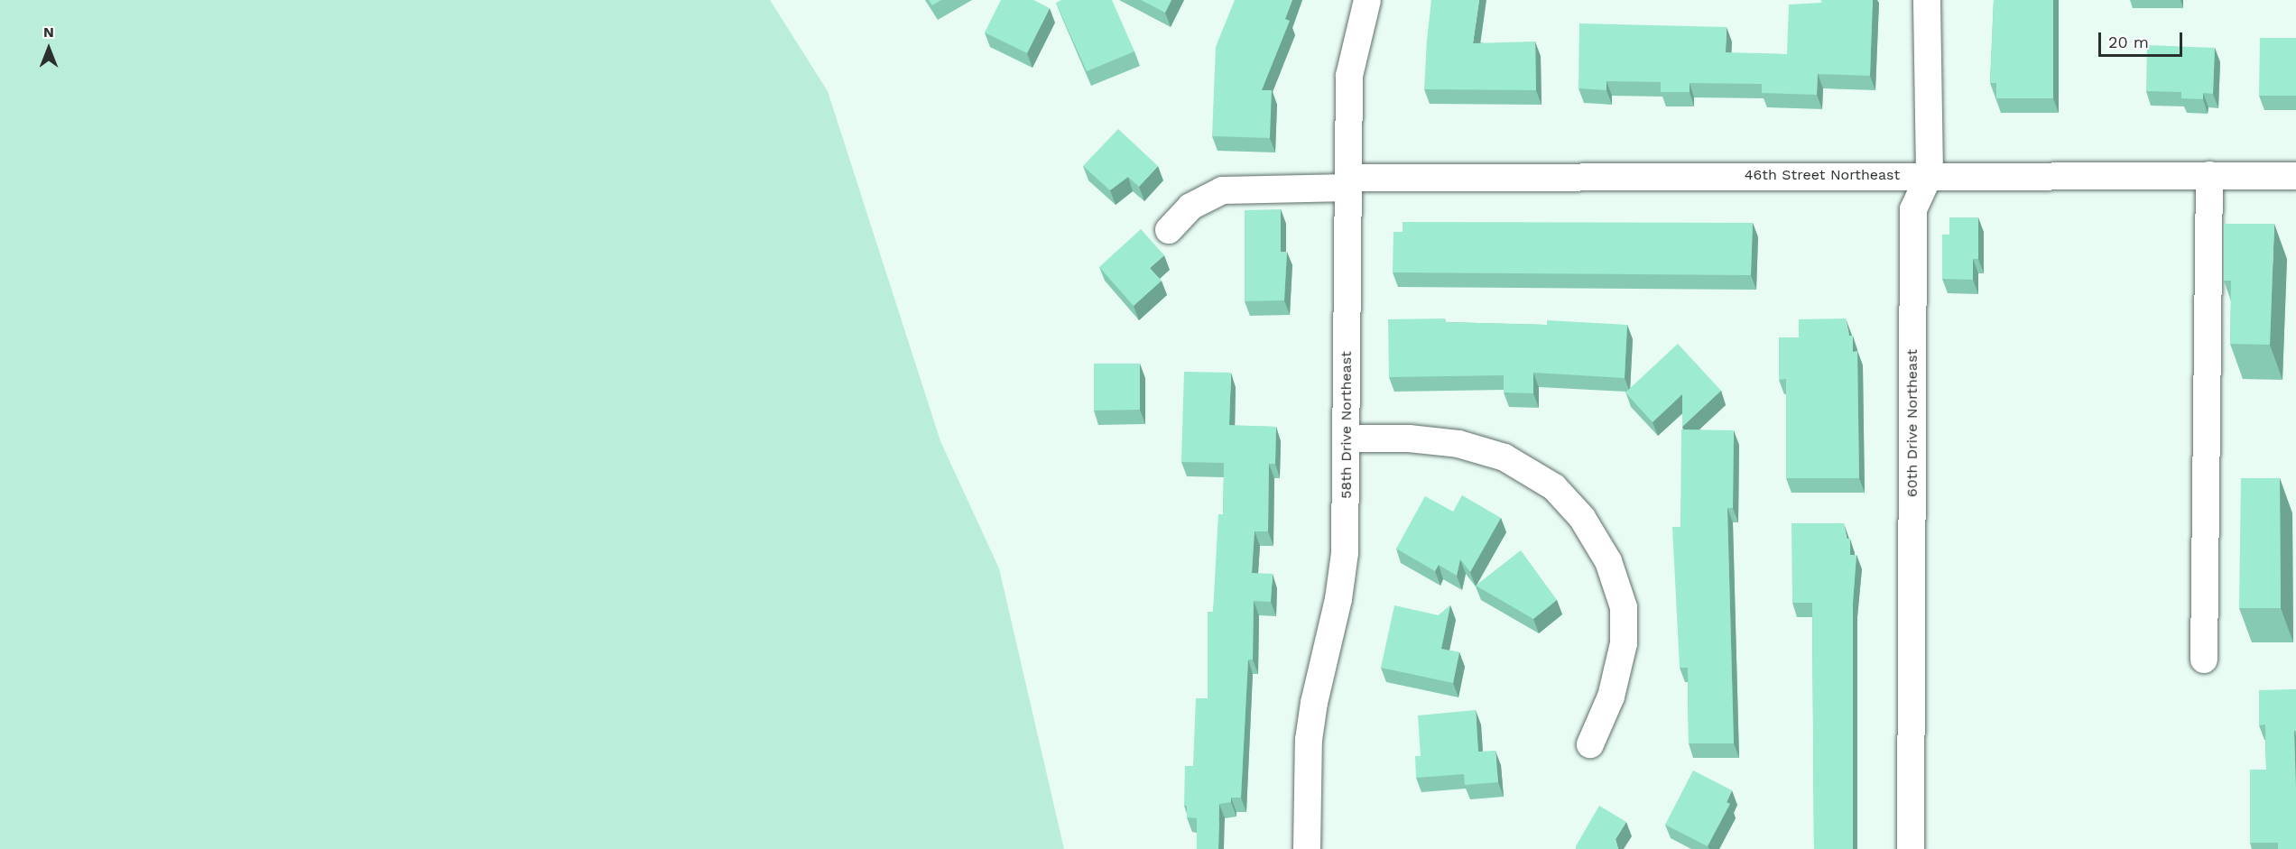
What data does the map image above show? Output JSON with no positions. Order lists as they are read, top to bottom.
{
  "streets": {
    "street": ["46th Street Northeast", "60th Drive Northeast", "58th Drive Northeast"]
  },
  "crossings": [
    ["46th Street Northeast", "60th Drive Northeast"],
    ["46th Street Northeast", "58th Drive Northeast"]
  ],
  "scale_bar": "20 m",
  "north": "top"
}
